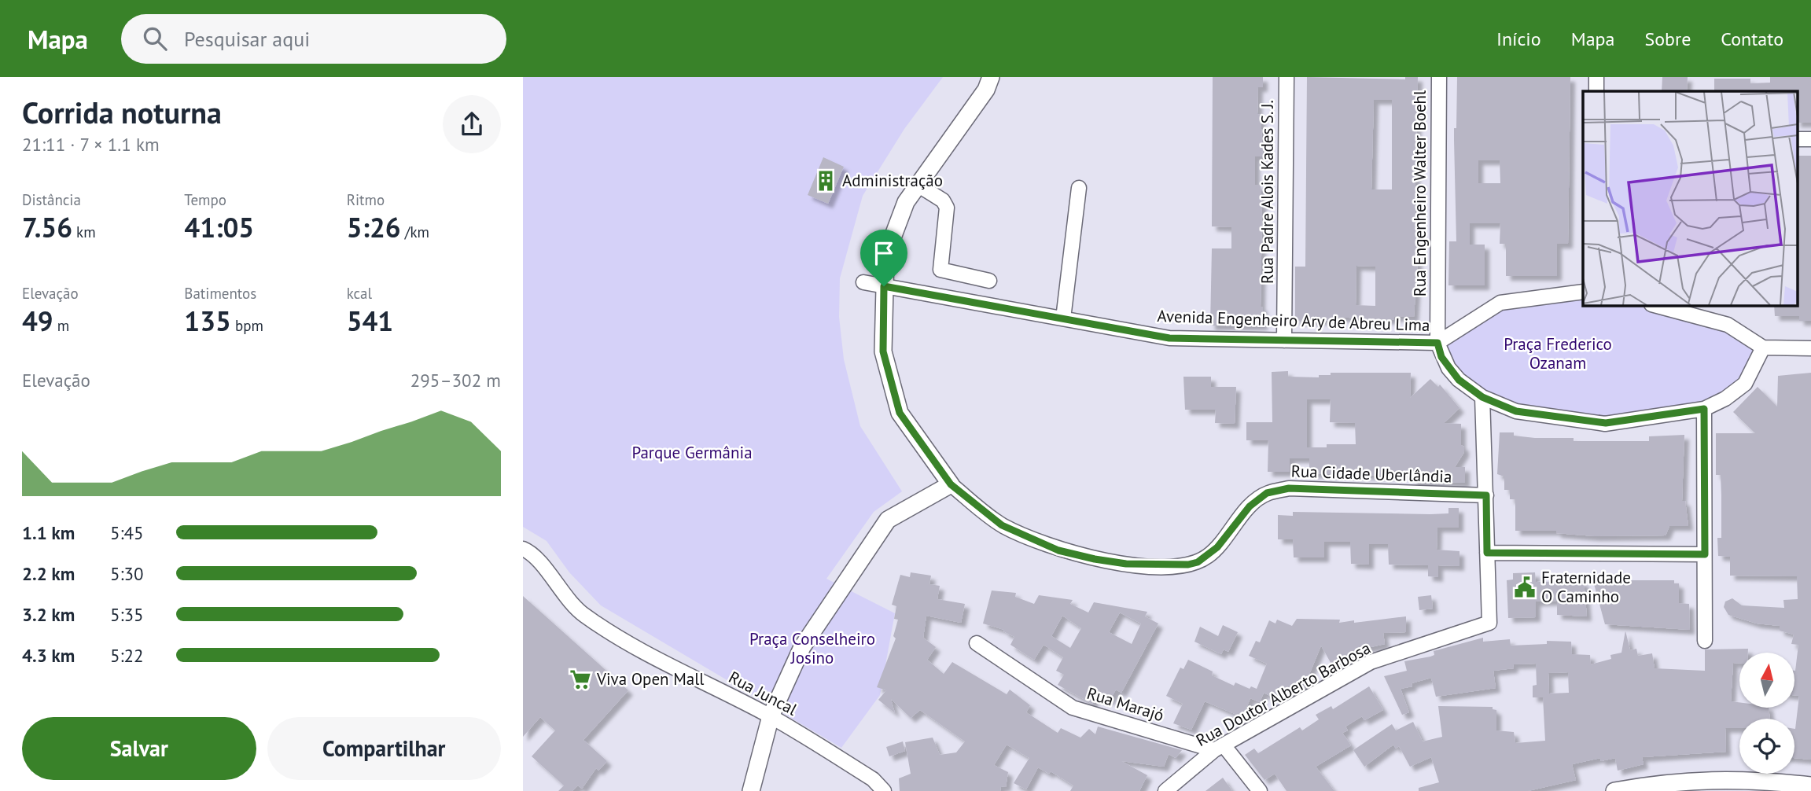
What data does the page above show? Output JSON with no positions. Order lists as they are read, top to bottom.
{
  "streets": {
    "street": [
      "Rua Padre Alois Kades S. J.",
      "Rua Engenheiro Walter Boehl",
      "Avenida Engenheiro Ary de Abreu Lima",
      "Rua Cidade Uberlândia",
      "Rua Juncal",
      "Rua Doutor Alberto Barbosa",
      "Rua Marajó"
    ]
  },
  "crossings": [
    ["Rua Padre Alois Kades S. J.", "Avenida Engenheiro Ary de Abreu Lima"],
    ["Rua Engenheiro Walter Boehl", "Avenida Engenheiro Ary de Abreu Lima"],
    ["Rua Doutor Alberto Barbosa", "Rua Marajó"]
  ],
  "parks": ["Praça Frederico Ozanam", "Parque Germânia", "Praça Conselheiro Josino"],
  "places": {
    "building": ["Administração"],
    "public building": ["Fraternidade O Caminho"],
    "supermarket": ["Viva Open Mall"]
  },
  "north": "top",
  "page": {
    "header": "Mapa",
    "search": "Pesquisar aqui",
    "nav": [
      "Início",
      "Mapa",
      "Sobre",
      "Contato"
    ],
    "heading": ["Corrida noturna", "21:11 · 7 × 1.1 km"],
    "stats": [
      ["Distância", "7.56 km"],
      ["Tempo", "41:05"],
      ["Ritmo", "5:26 /km"],
      ["Elevação", "49 m"],
      ["Batimentos", "135 bpm"],
      ["kcal", "541"]
    ],
    "chart": ["Elevação", "295–302 m"],
    "list": [
      {
        "name": "1.1 km",
        "note": "5:45"
      },
      {
        "name": "2.2 km",
        "note": "5:30"
      },
      {
        "name": "3.2 km",
        "note": "5:35"
      },
      {
        "name": "4.3 km",
        "note": "5:22"
      }
    ],
    "buttons": ["Salvar", "Compartilhar"]
  }
}
